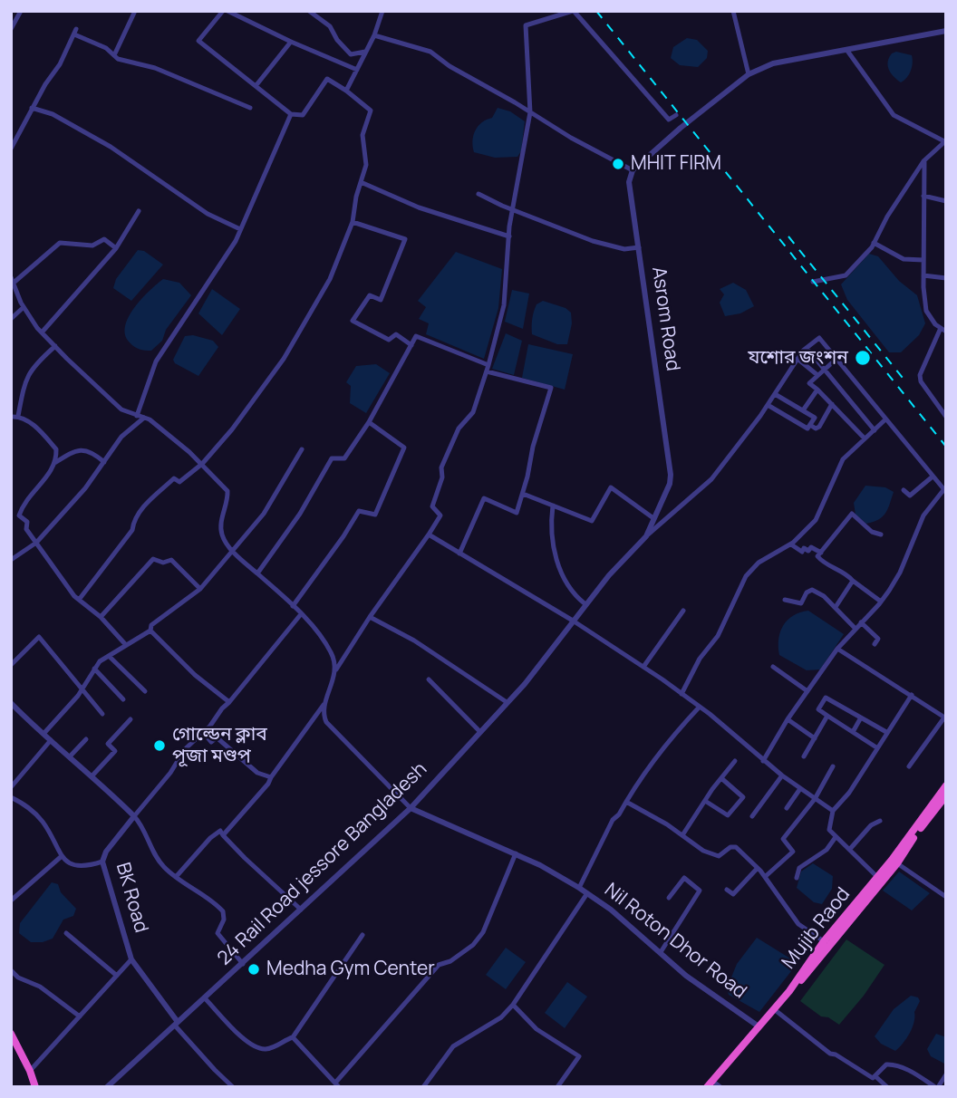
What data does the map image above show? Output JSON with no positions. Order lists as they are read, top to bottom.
{
  "streets": {
    "highway": ["Mujib Raod"],
    "street": [
      "Asrom Road",
      "24 Rail Road jessore Bangladesh",
      "BK Road",
      "Nil Roton Dhor Road"
    ]
  },
  "crossings": [
    ["Asrom Road", "24 Rail Road jessore Bangladesh"],
    ["24 Rail Road jessore Bangladesh", "BK Road"],
    ["Mujib Raod", "Nil Roton Dhor Road"]
  ],
  "places": [
    "MHIT FIRM",
    "যশোর জংশন",
    "গোল্ডেন ক্লাব পূজা মণ্ডপ",
    "Medha Gym Center"
  ]
}
